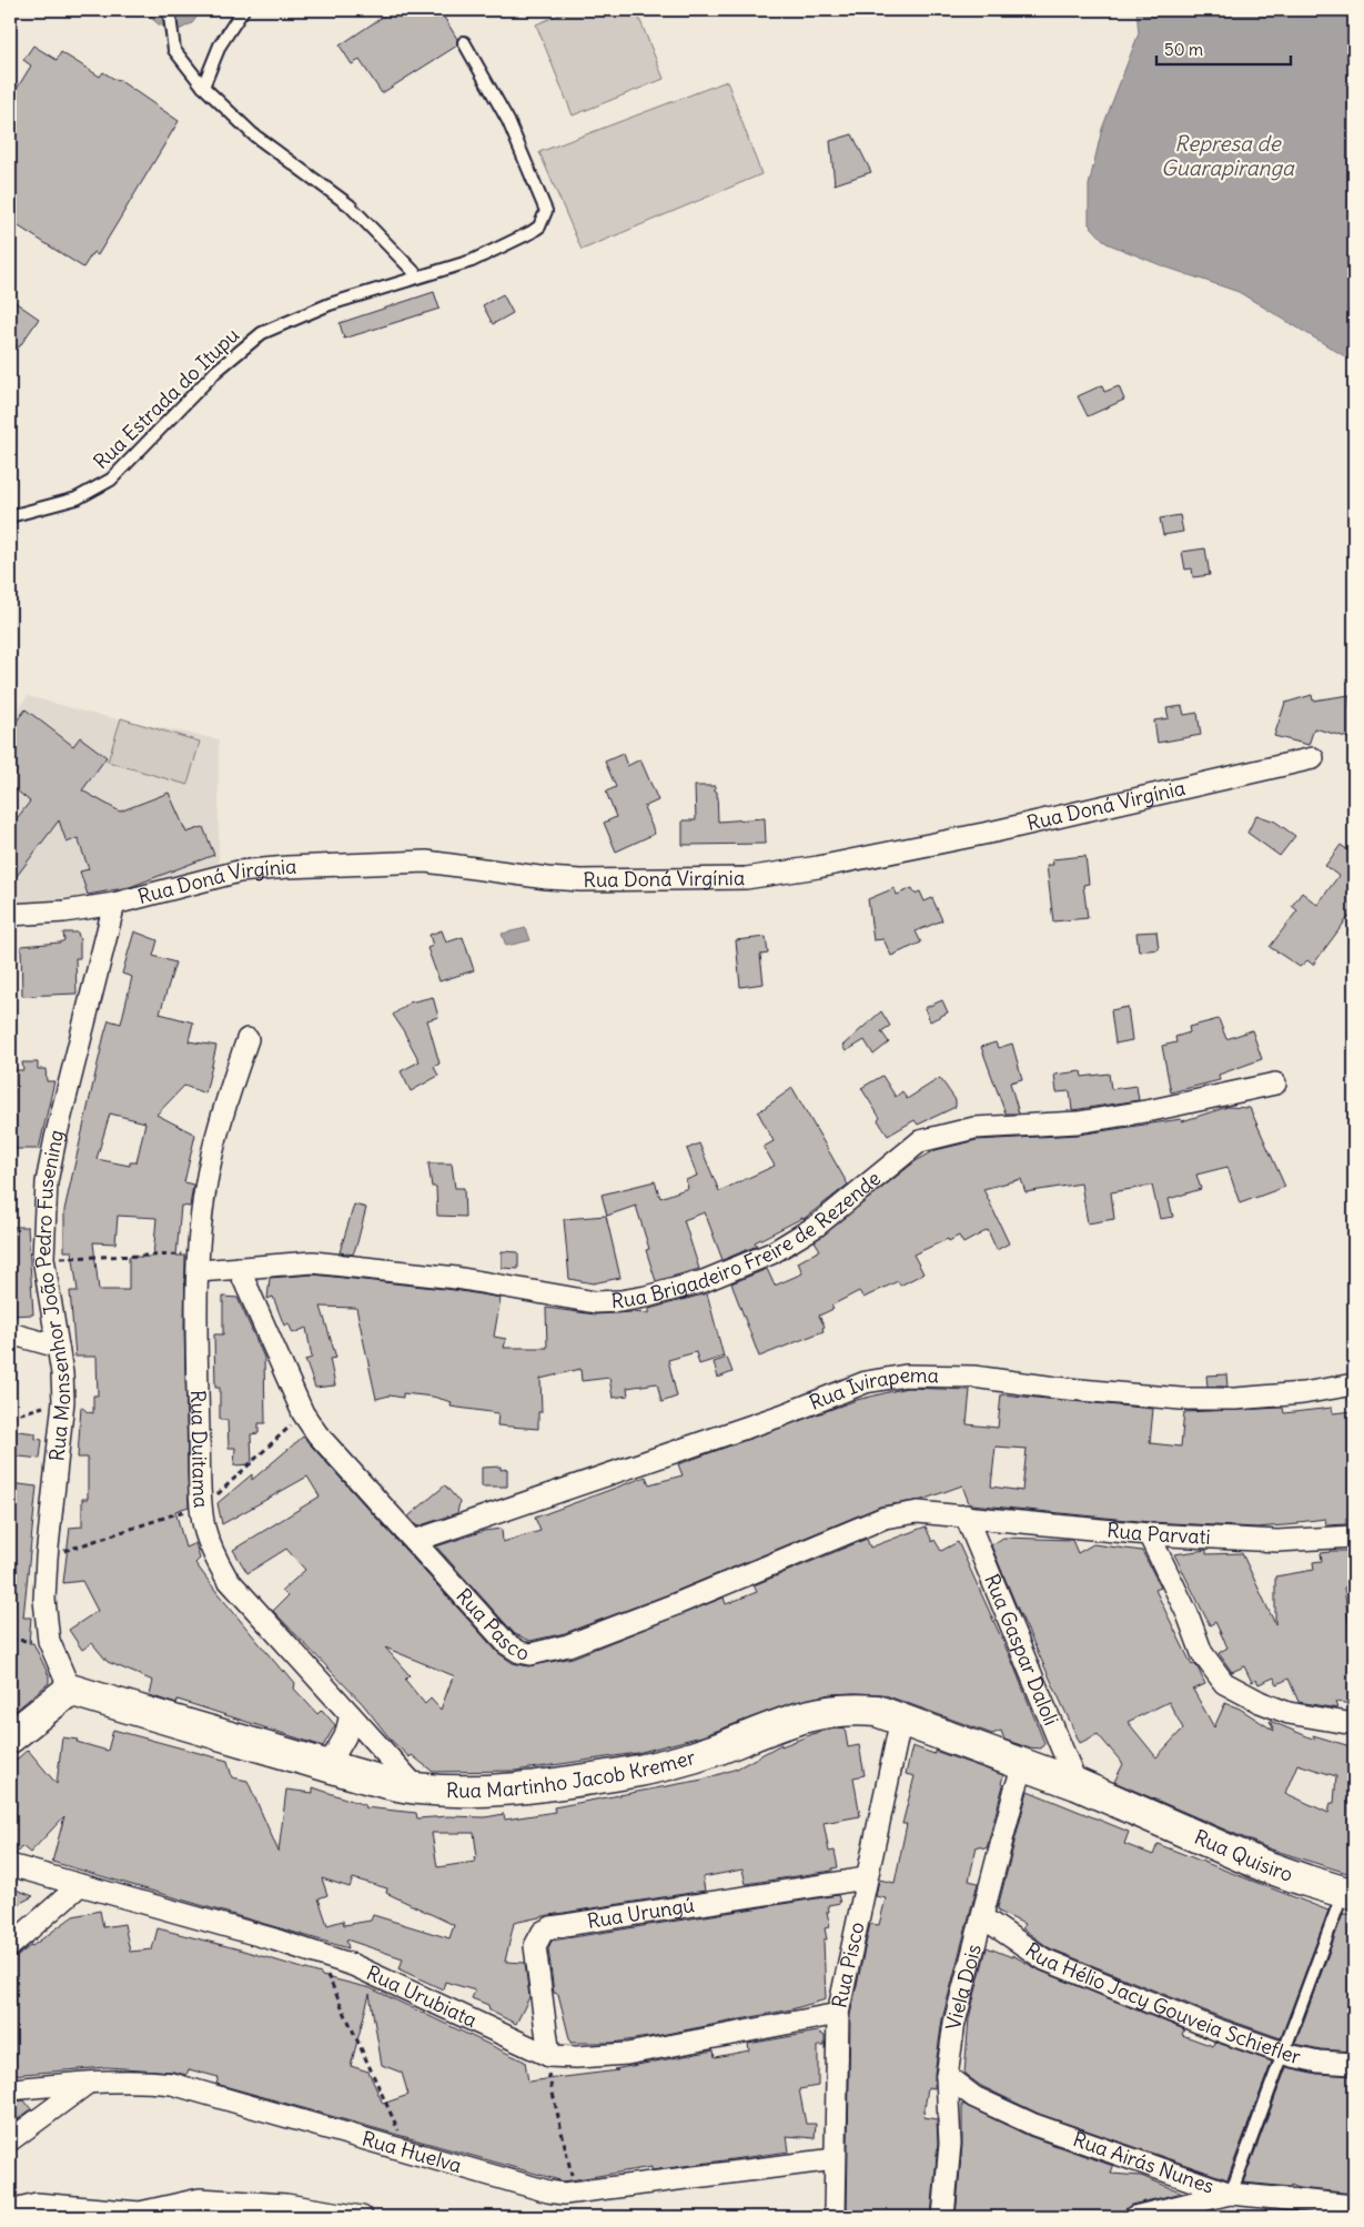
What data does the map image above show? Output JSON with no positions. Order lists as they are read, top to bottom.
{
  "streets": {
    "street": [
      "Rua Doná Virgínia",
      "Rua Brigadeiro Freire de Rezende",
      "Rua Monsenhor João Pedro Fusening",
      "Rua Ivirapema",
      "Rua Duitama",
      "Rua Parvati",
      "Rua Pasco",
      "Rua Gaspar Daloli",
      "Rua Martinho Jacob Kremer",
      "Rua Quisiro",
      "Rua Urungú",
      "Rua Pisco",
      "Viela Dois",
      "Rua Urubiata",
      "Rua Hélio Jacy Gouveia Schiefler",
      "Rua Huelva",
      "Rua Airás Nunes"
    ],
    "lane": ["Rua Estrada do Itupu"]
  },
  "crossings": [
    ["Rua Doná Virgínia", "Rua Monsenhor João Pedro Fusening"],
    ["Rua Brigadeiro Freire de Rezende", "Rua Duitama"],
    ["Rua Brigadeiro Freire de Rezende", "Rua Pasco"],
    ["Rua Monsenhor João Pedro Fusening", "Rua Martinho Jacob Kremer"],
    ["Rua Ivirapema", "Rua Pasco"],
    ["Rua Duitama", "Rua Martinho Jacob Kremer"],
    ["Rua Parvati", "Rua Pasco"],
    ["Rua Parvati", "Rua Gaspar Daloli"],
    ["Rua Pasco", "Rua Gaspar Daloli"],
    ["Rua Gaspar Daloli", "Rua Martinho Jacob Kremer"],
    ["Rua Martinho Jacob Kremer", "Rua Quisiro"],
    ["Rua Martinho Jacob Kremer", "Rua Pisco"],
    ["Rua Martinho Jacob Kremer", "Viela Dois"],
    ["Rua Urungú", "Rua Pisco"],
    ["Rua Urungú", "Rua Urubiata"],
    ["Rua Pisco", "Rua Urubiata"],
    ["Rua Pisco", "Rua Huelva"],
    ["Viela Dois", "Rua Hélio Jacy Gouveia Schiefler"],
    ["Viela Dois", "Rua Airás Nunes"]
  ],
  "water": ["Represa de Guarapiranga"],
  "scale_bar": "50 m"
}
